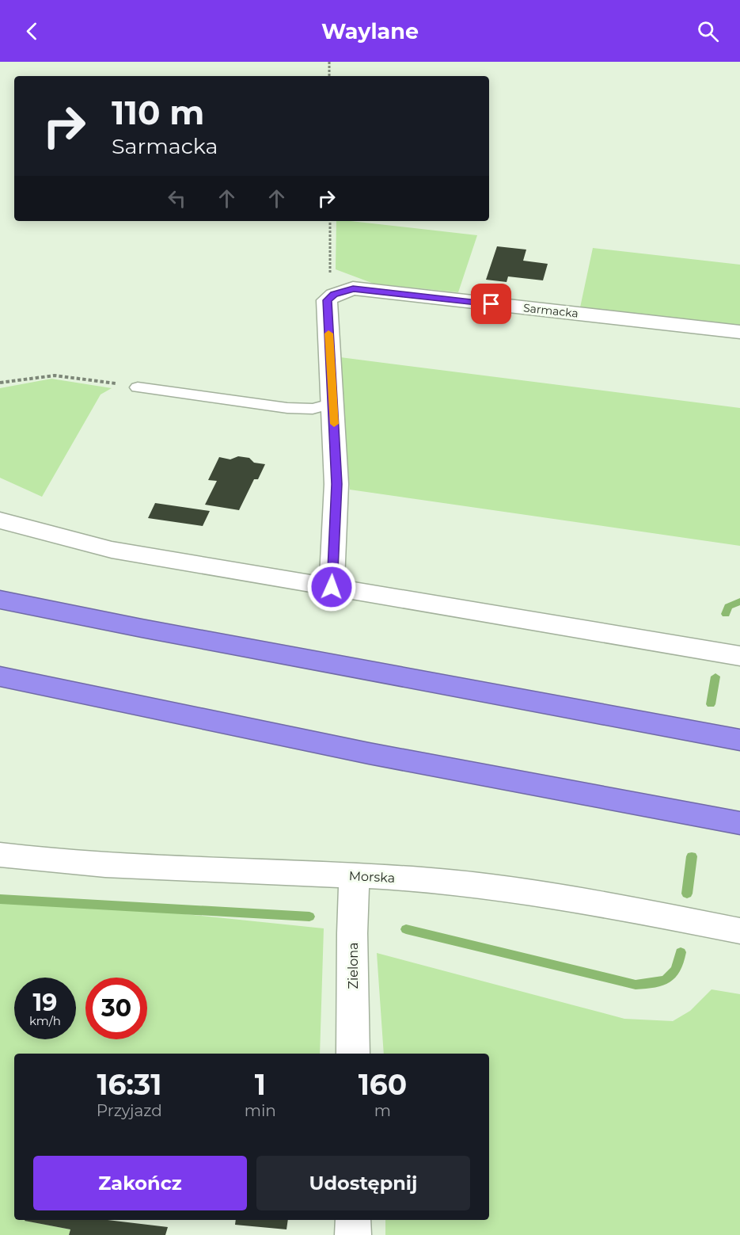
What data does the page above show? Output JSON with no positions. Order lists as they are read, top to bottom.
{
  "streets": {
    "street": ["Sarmacka", "Morska", "Zielona"]
  },
  "crossings": [
    ["Morska", "Zielona"]
  ],
  "page": {
    "header": "Waylane",
    "turn": ["110 m", "Sarmacka"],
    "speed": "19 km/h",
    "limit": "30",
    "eta": [
      "16:31",
      "Przyjazd",
      "1",
      "min",
      "160",
      "m"
    ],
    "buttons": ["Zakończ", "Udostępnij"]
  }
}
